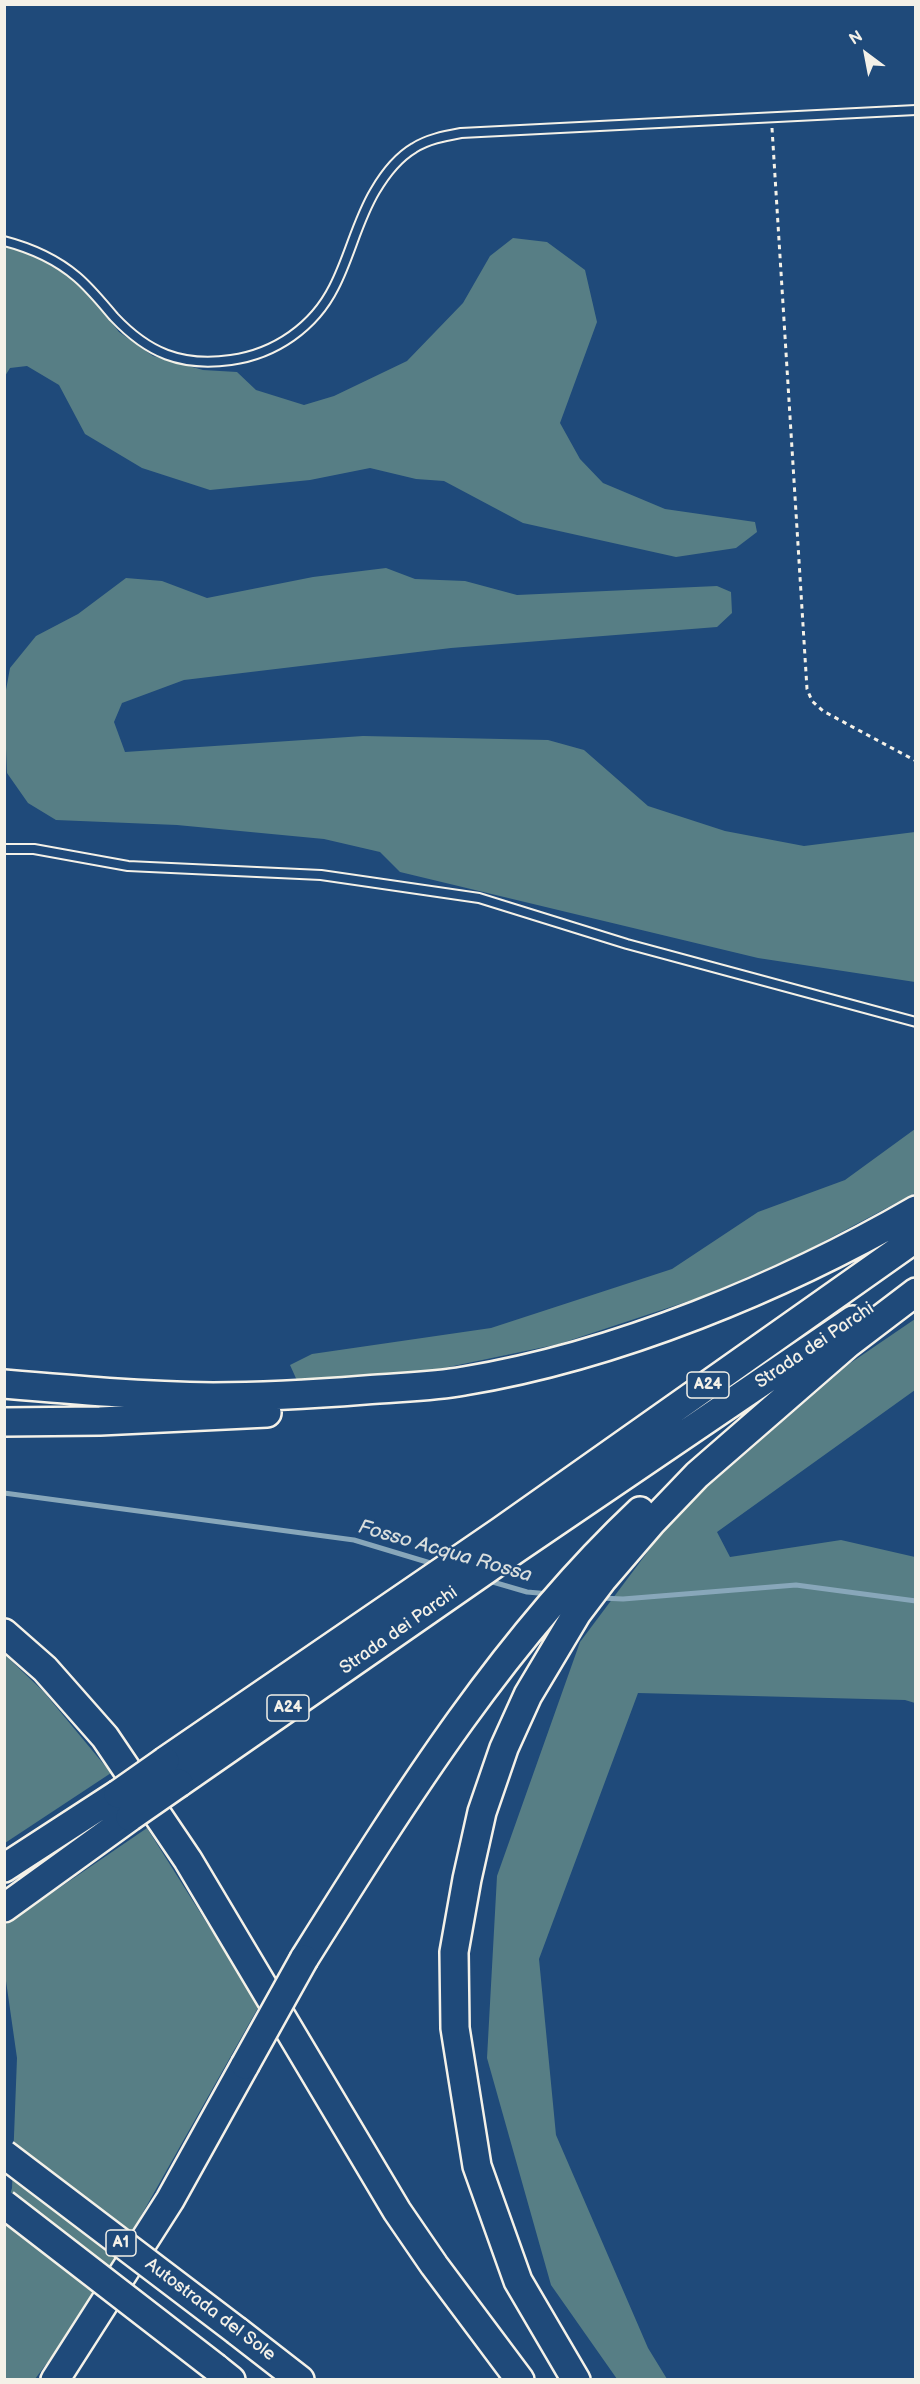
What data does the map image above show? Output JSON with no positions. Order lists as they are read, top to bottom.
{
  "streets": {
    "highway": [
      "Strada dei Parchi",
      "A24",
      "A1",
      "Autostrada del Sole"
    ]
  },
  "water": ["Fosso Acqua Rossa"],
  "north": "top left"
}
